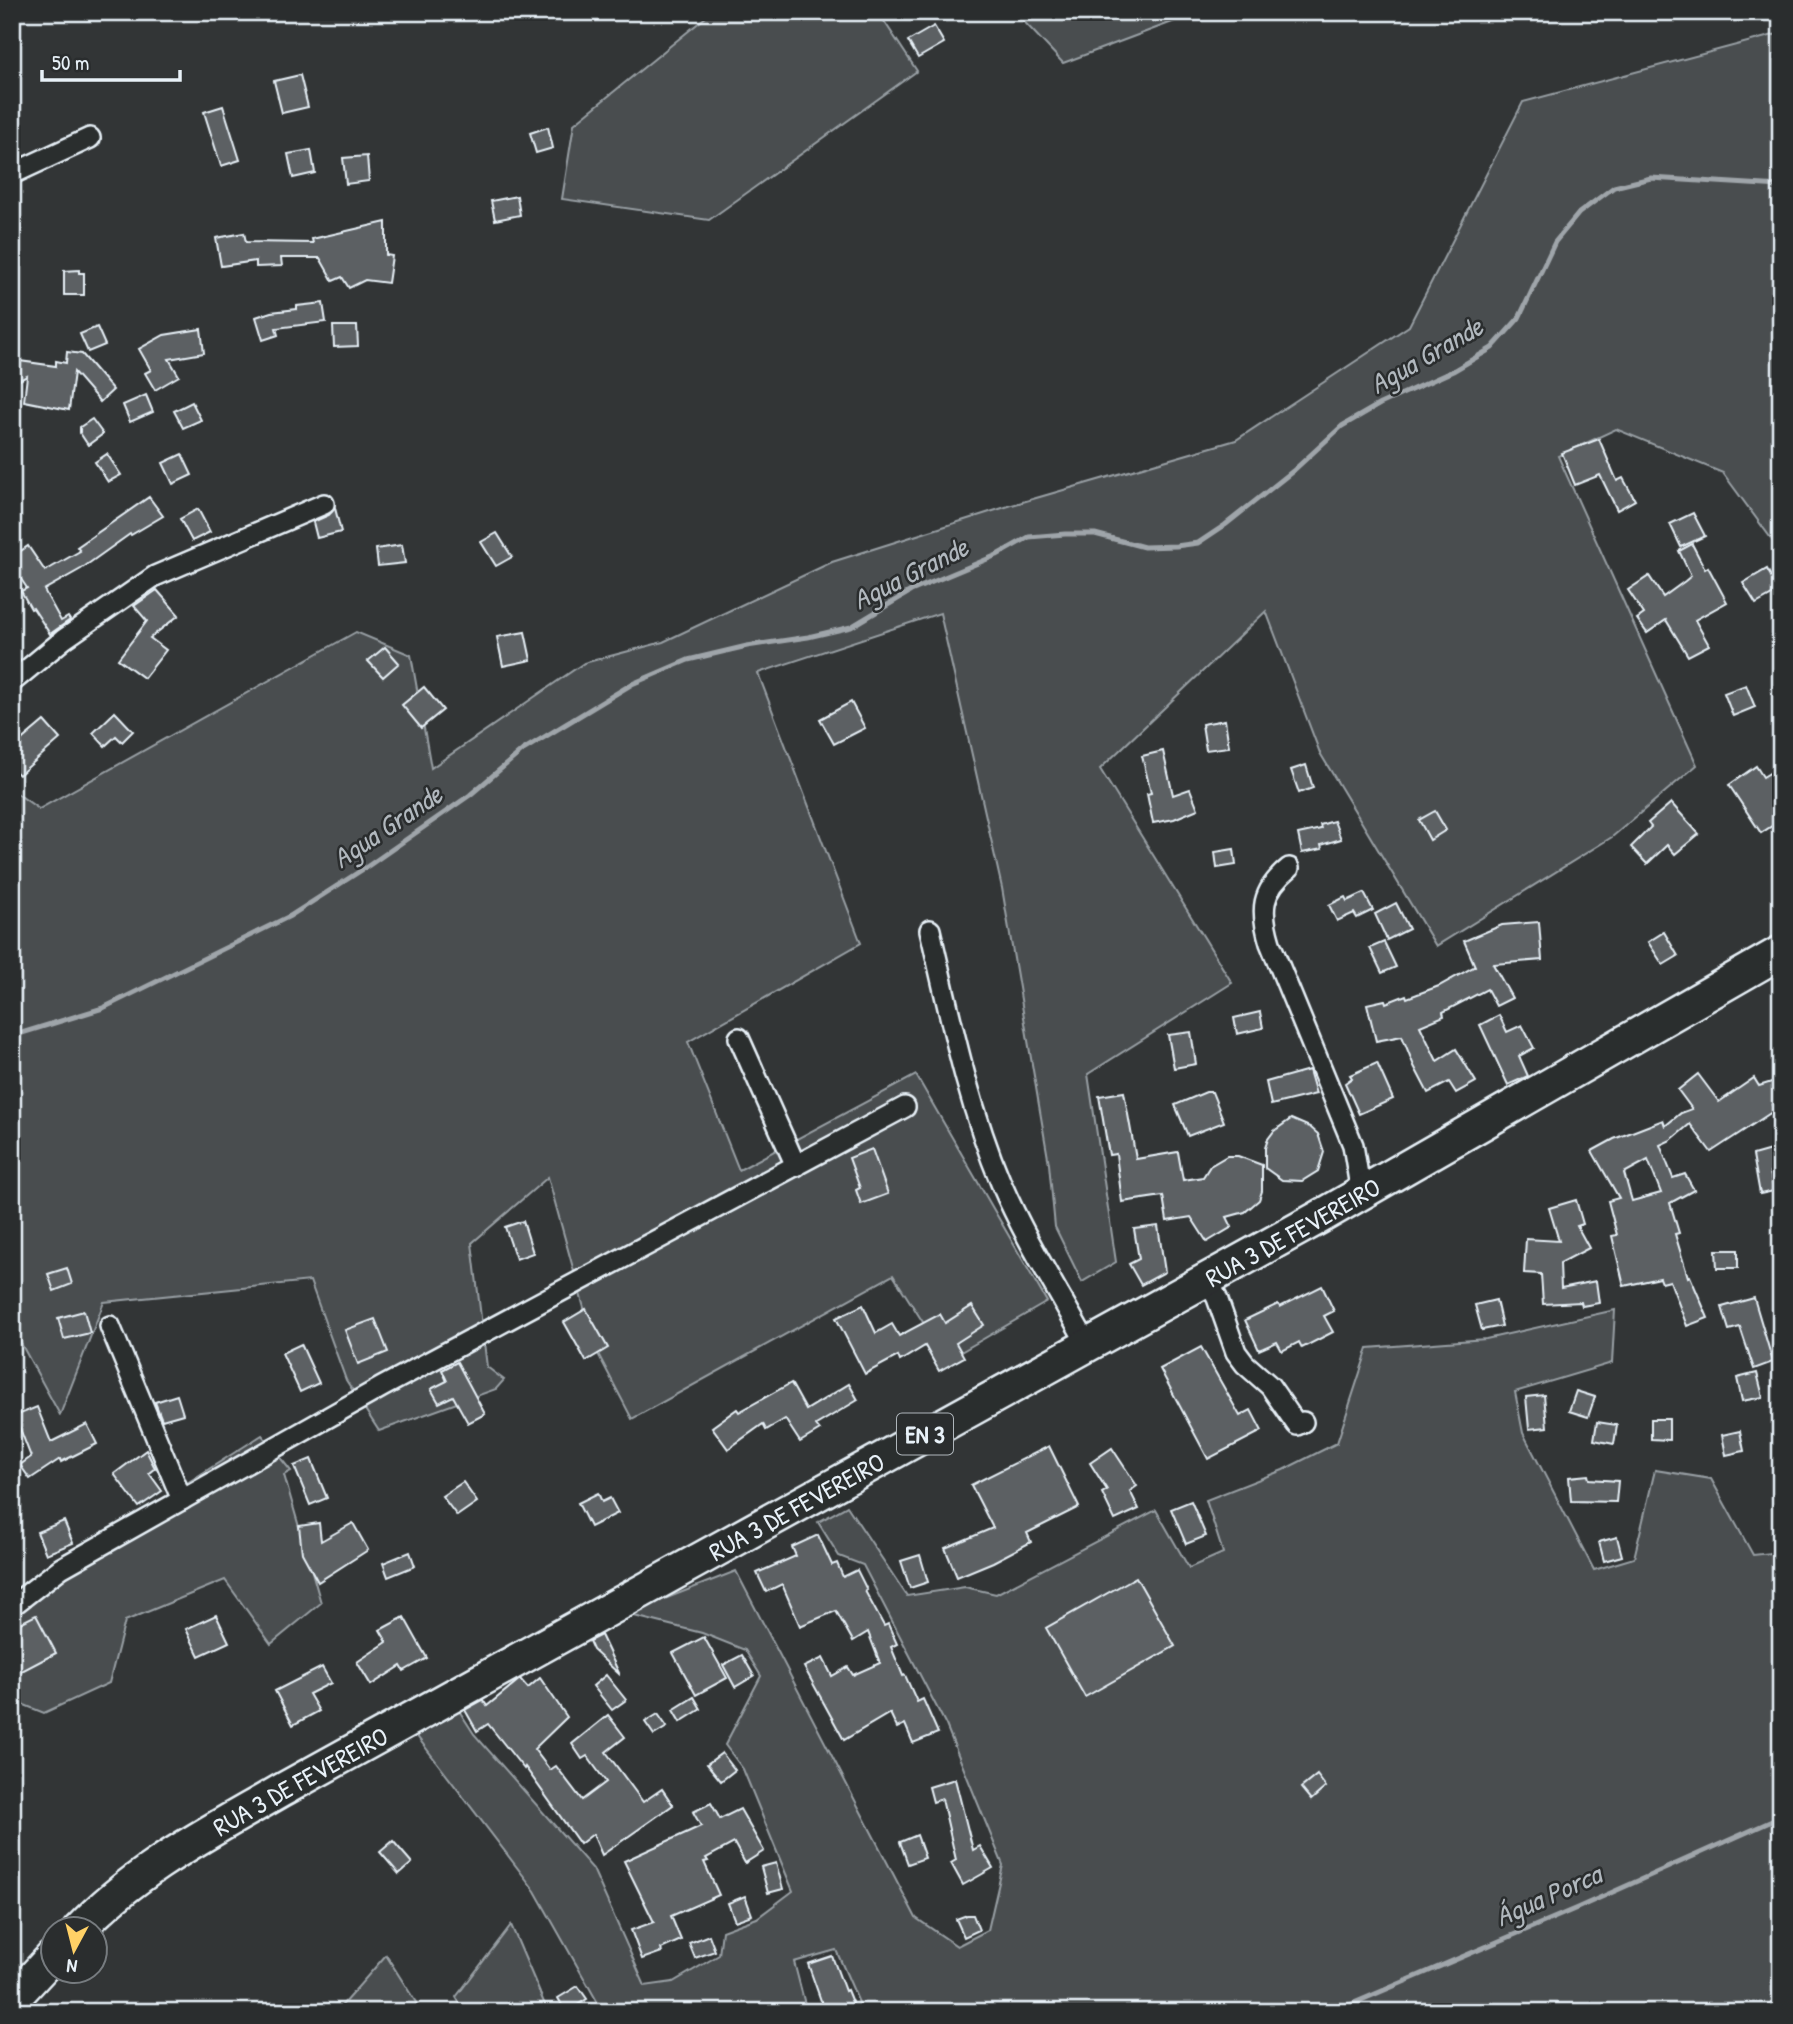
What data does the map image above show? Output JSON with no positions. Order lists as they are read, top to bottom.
{
  "streets": {
    "main road": ["RUA 3 DE FEVEREIRO", "EN 3"]
  },
  "water": ["Agua Grande", "Água Porca"],
  "scale_bar": "50 m",
  "north": "bottom"
}
